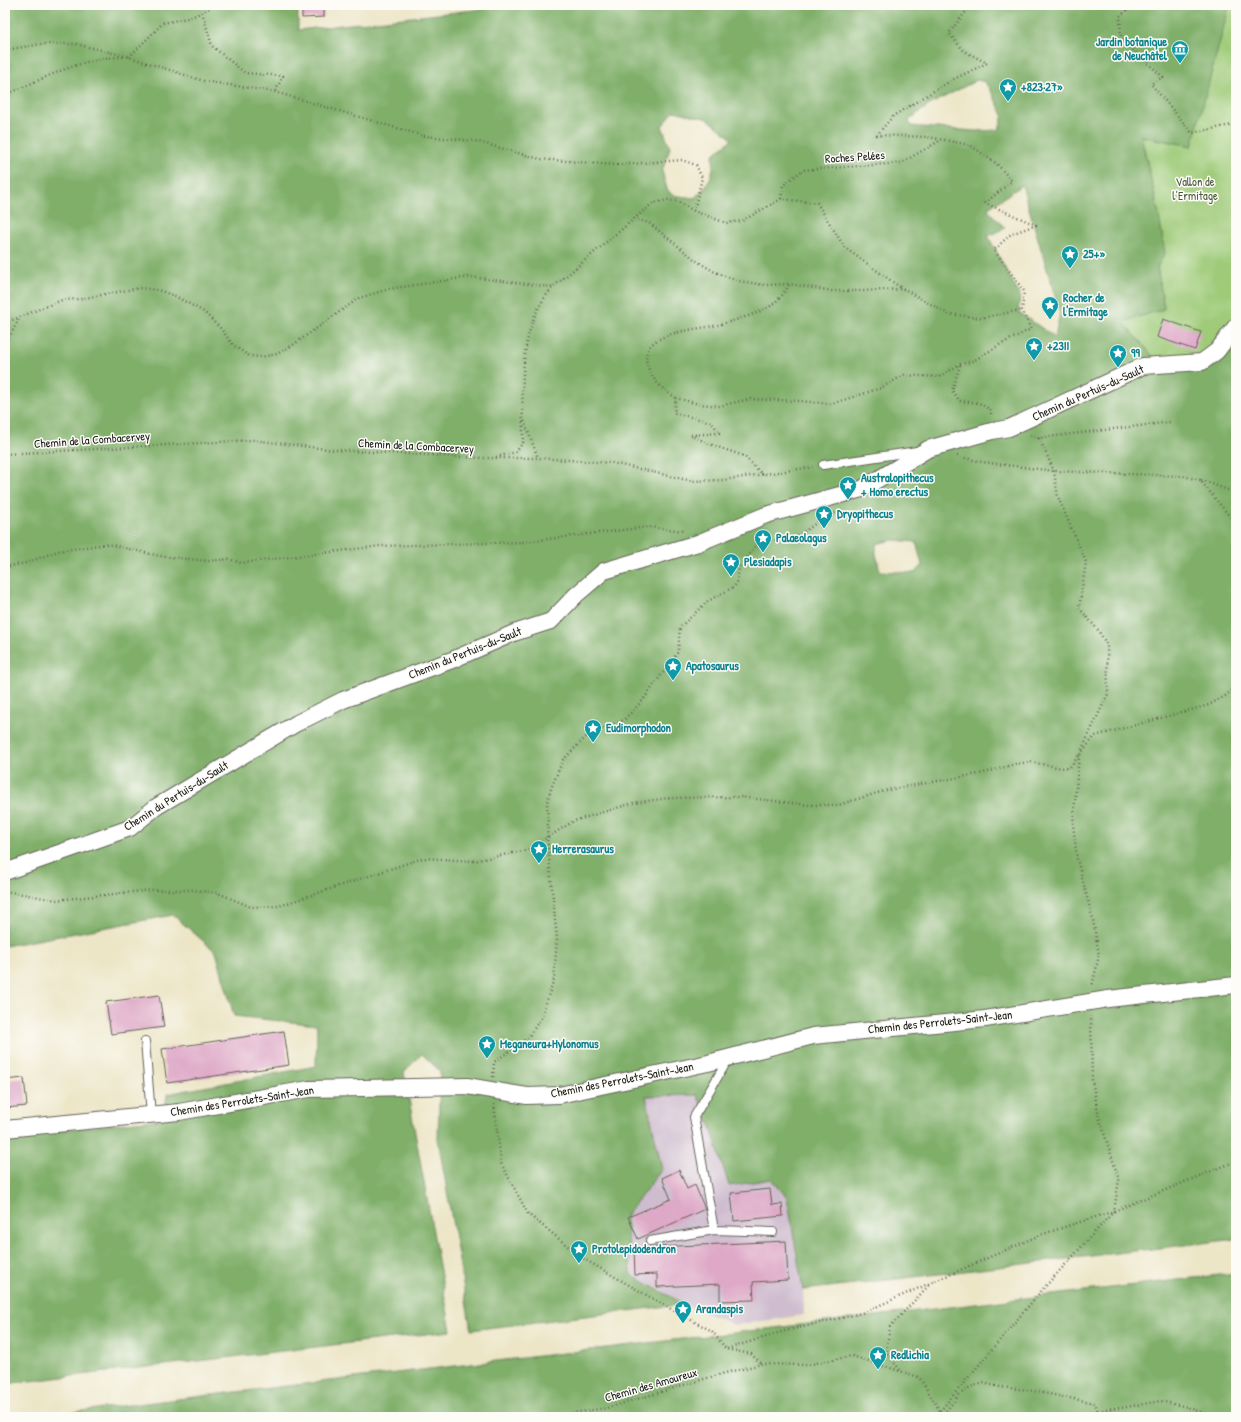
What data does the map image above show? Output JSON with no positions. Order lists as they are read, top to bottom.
{
  "streets": {
    "street": ["Chemin du Pertuis-du-Sault", "Chemin des Perrolets-Saint-Jean"],
    "path": ["Roches Pelées", "Chemin de la Combacervey", "Chemin des Amoureux"]
  },
  "crossings": [
    ["Chemin du Pertuis-du-Sault", "Chemin de la Combacervey"]
  ],
  "parks": ["Vallon de l’Ermitage"],
  "places": {
    "museum": ["Jardin botanique de Neuchâtel"],
    "place": [
      "+823·27»",
      "25+»",
      "Rocher de l'Ermitage",
      "+23II",
      "99",
      "Australopithecus + Homo erectus",
      "Dryopithecus",
      "Palaeolagus",
      "Plesiadapis",
      "Apatosaurus",
      "Eudimorphodon",
      "Herrerasaurus",
      "Meganeura+Hylonomus",
      "Protolepidodendron",
      "Arandaspis",
      "Redlichia"
    ]
  }
}
